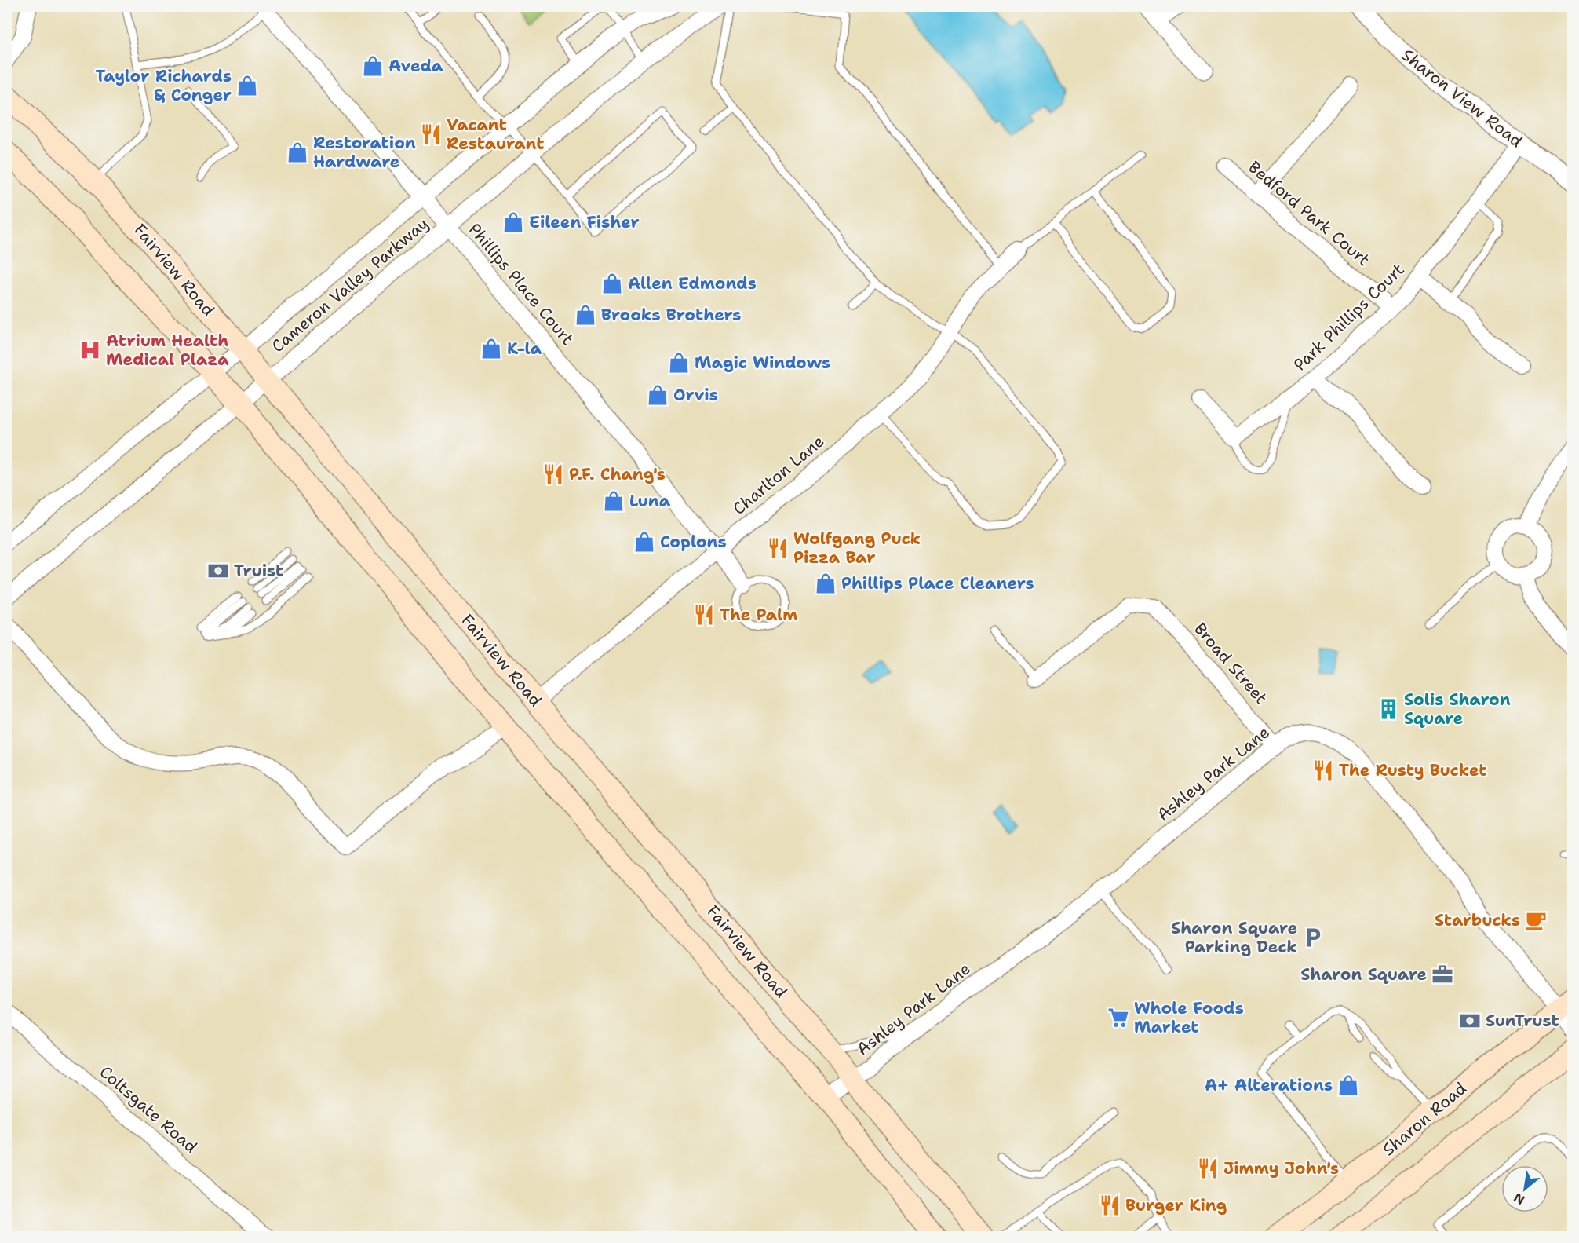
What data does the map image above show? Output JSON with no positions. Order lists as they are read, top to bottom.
{
  "streets": {
    "main road": ["Fairview Road", "Sharon Road"],
    "street": [
      "Sharon View Road",
      "Bedford Park Court",
      "Phillips Place Court",
      "Cameron Valley Parkway",
      "Park Phillips Court",
      "Charlton Lane",
      "Broad Street",
      "Ashley Park Lane",
      "Coltsgate Road"
    ]
  },
  "crossings": [
    ["Sharon View Road", "Park Phillips Court"],
    ["Bedford Park Court", "Park Phillips Court"],
    ["Fairview Road", "Cameron Valley Parkway"],
    ["Fairview Road", "Charlton Lane"],
    ["Fairview Road", "Ashley Park Lane"],
    ["Phillips Place Court", "Cameron Valley Parkway"],
    ["Phillips Place Court", "Charlton Lane"],
    ["Broad Street", "Ashley Park Lane"],
    ["Ashley Park Lane", "Sharon Road"]
  ],
  "places": {
    "shop": [
      "Aveda",
      "Taylor Richards & Conger",
      "Restoration Hardware",
      "Eileen Fisher",
      "Allen Edmonds",
      "Brooks Brothers",
      "K-la",
      "Magic Windows",
      "Orvis",
      "Luna",
      "Coplons",
      "Phillips Place Cleaners",
      "A+ Alterations"
    ],
    "restaurant": [
      "Vacant Restaurant",
      "P.F. Chang's",
      "Wolfgang Puck Pizza Bar",
      "The Palm",
      "The Rusty Bucket",
      "Jimmy John's",
      "Burger King"
    ],
    "hospital": ["Atrium Health Medical Plaza"],
    "bank": ["Truist", "SunTrust"],
    "building": ["Solis Sharon Square"],
    "cafe": ["Starbucks"],
    "parking": ["Sharon Square Parking Deck"],
    "office": ["Sharon Square"],
    "supermarket": ["Whole Foods Market"]
  },
  "north": "bottom left"
}
